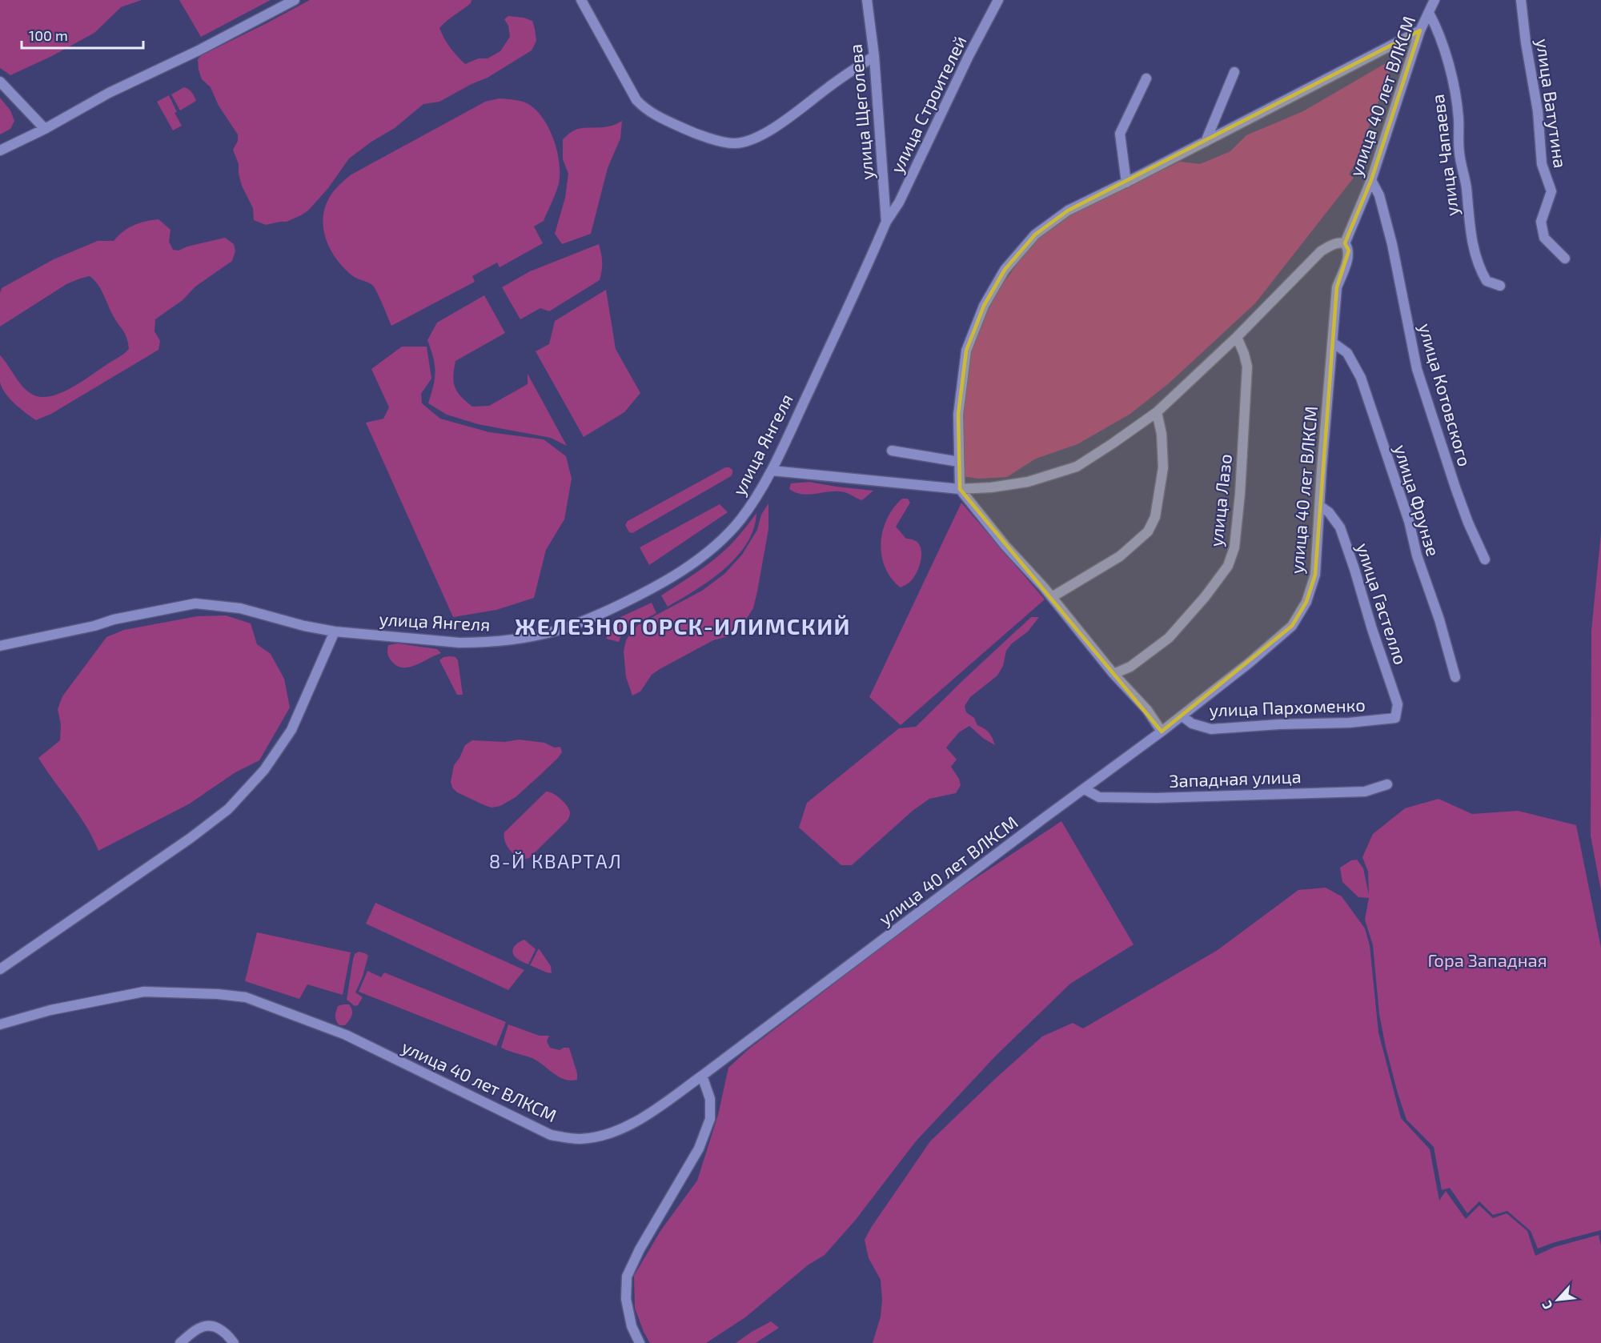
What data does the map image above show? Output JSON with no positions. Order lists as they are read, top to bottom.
{
  "streets": {
    "street": [
      "улица 40 лет ВЛКСМ",
      "улица Ватутина",
      "улица Строителей",
      "улица Щеголева",
      "улица Чапаева",
      "улица Котовского",
      "улица Янгеля",
      "улица Лазо",
      "улица Фрунзе",
      "улица Гастелло",
      "улица Пархоменко",
      "Западная улица"
    ]
  },
  "crossings": [
    ["улица 40 лет ВЛКСМ", "улица Чапаева"],
    ["улица 40 лет ВЛКСМ", "улица Котовского"],
    ["улица 40 лет ВЛКСМ", "улица Фрунзе"],
    ["улица 40 лет ВЛКСМ", "улица Гастелло"],
    ["улица 40 лет ВЛКСМ", "улица Пархоменко"],
    ["улица 40 лет ВЛКСМ", "Западная улица"],
    ["улица Строителей", "улица Щеголева"],
    ["улица Строителей", "улица Янгеля"],
    ["улица Щеголева", "улица Янгеля"],
    ["улица Гастелло", "улица Пархоменко"]
  ],
  "districts": ["ЖЕЛЕЗНОГОРСК-ИЛИМСКИЙ", "8-Й КВАРТАЛ"],
  "parks": ["Гора Западная"],
  "scale_bar": "100 m",
  "north": "bottom left"
}
